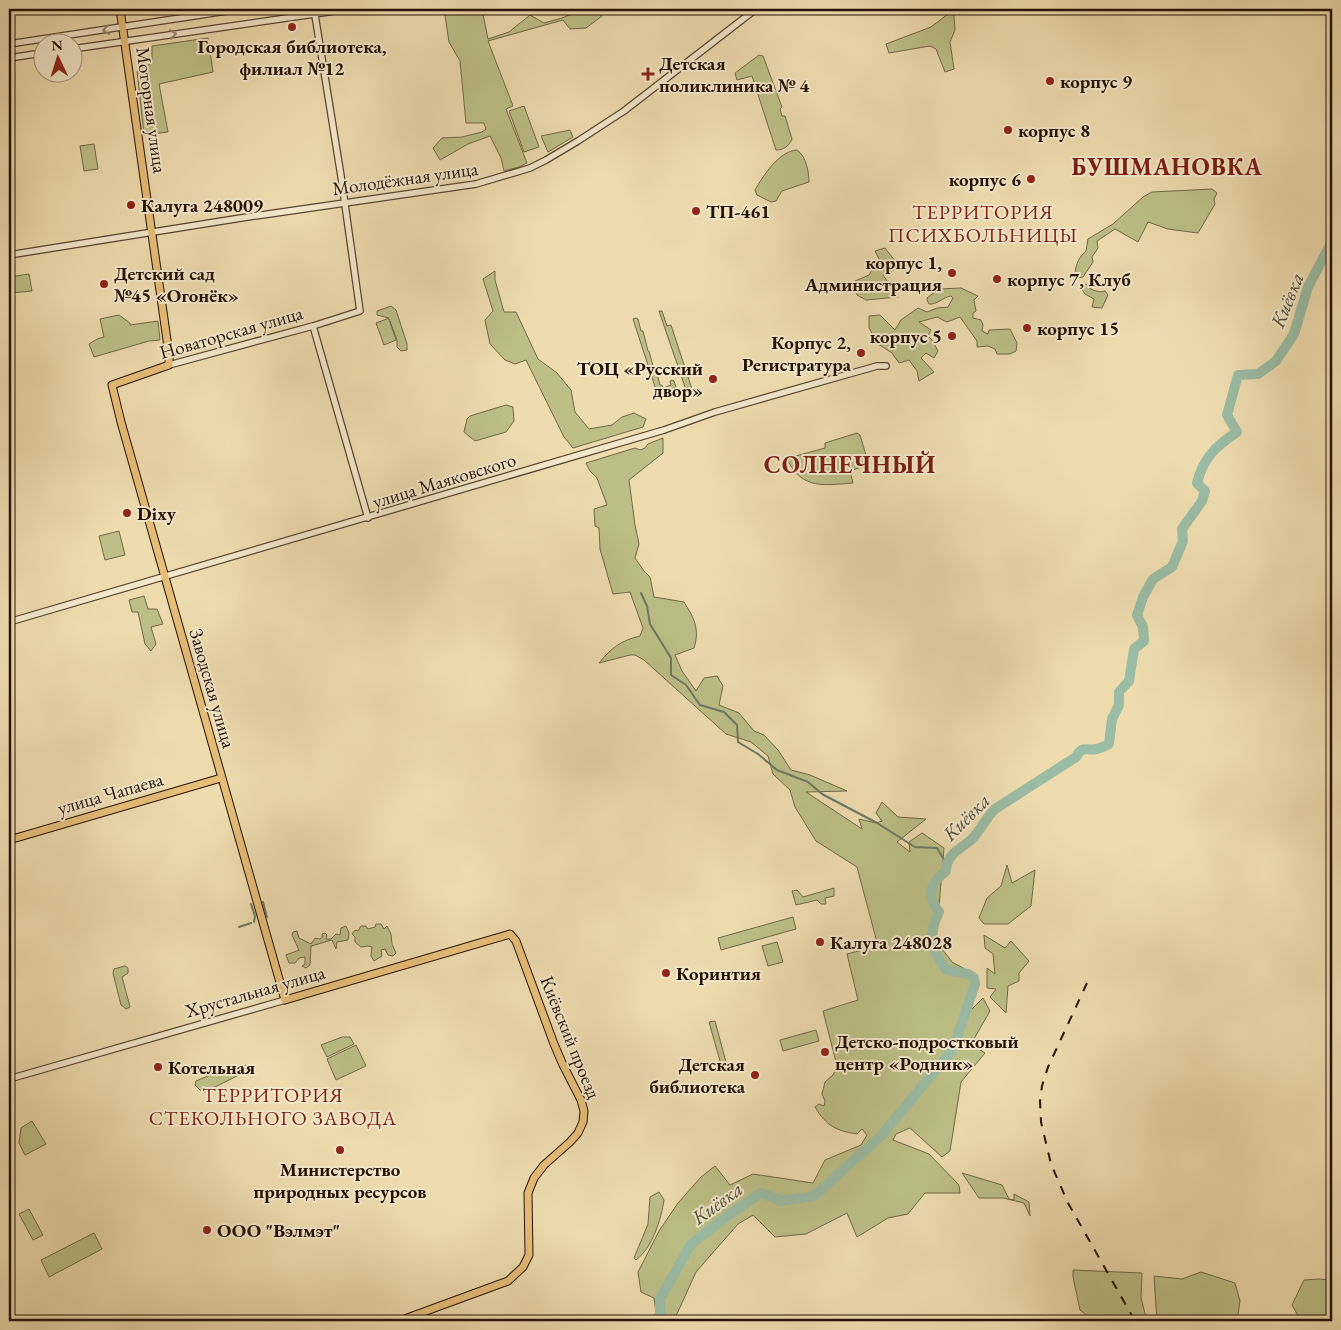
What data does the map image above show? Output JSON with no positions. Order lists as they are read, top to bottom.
{
  "streets": {
    "main road": [
      "Моторная улица",
      "Новаторская улица",
      "Заводская улица",
      "улица Чапаева",
      "Хрустальная улица",
      "Киёвский проезд"
    ],
    "street": ["Молодёжная улица", "улица Маяковского"]
  },
  "crossings": [
    ["Моторная улица", "Молодёжная улица"],
    ["Моторная улица", "Новаторская улица"],
    ["Молодёжная улица", "Новаторская улица"],
    ["Новаторская улица", "Заводская улица"],
    ["улица Маяковского", "Заводская улица"],
    ["Заводская улица", "улица Чапаева"],
    ["Заводская улица", "Хрустальная улица"],
    ["Хрустальная улица", "Киёвский проезд"]
  ],
  "districts": [
    "БУШМАНОВКА",
    "ТЕРРИТОРИЯ ПСИХБОЛЬНИЦЫ",
    "СОЛНЕЧНЫЙ",
    "ТЕРРИТОРИЯ СТЕКОЛЬНОГО ЗАВОДА"
  ],
  "water": ["Киёвка"],
  "places": {
    "other": [
      "Городская библиотека, филиал №12",
      "корпус 9",
      "корпус 8",
      "корпус 6",
      "Калуга 248009",
      "ТП-461",
      "корпус 1, Администрация",
      "корпус 7, Клуб",
      "Детский сад №45 «Огонёк»",
      "корпус 15",
      "корпус 5",
      "Корпус 2, Регистратура",
      "ТОЦ «Русский двор»",
      "Dixy",
      "Калуга 248028",
      "Коринтия",
      "Детско-подростковый центр «Родник»",
      "Котельная",
      "Детская библиотека",
      "Министерство природных ресурсов",
      "ООО \"Вэлмэт\""
    ],
    "health": ["Детская поликлиника № 4"]
  },
  "north": "top"
}
